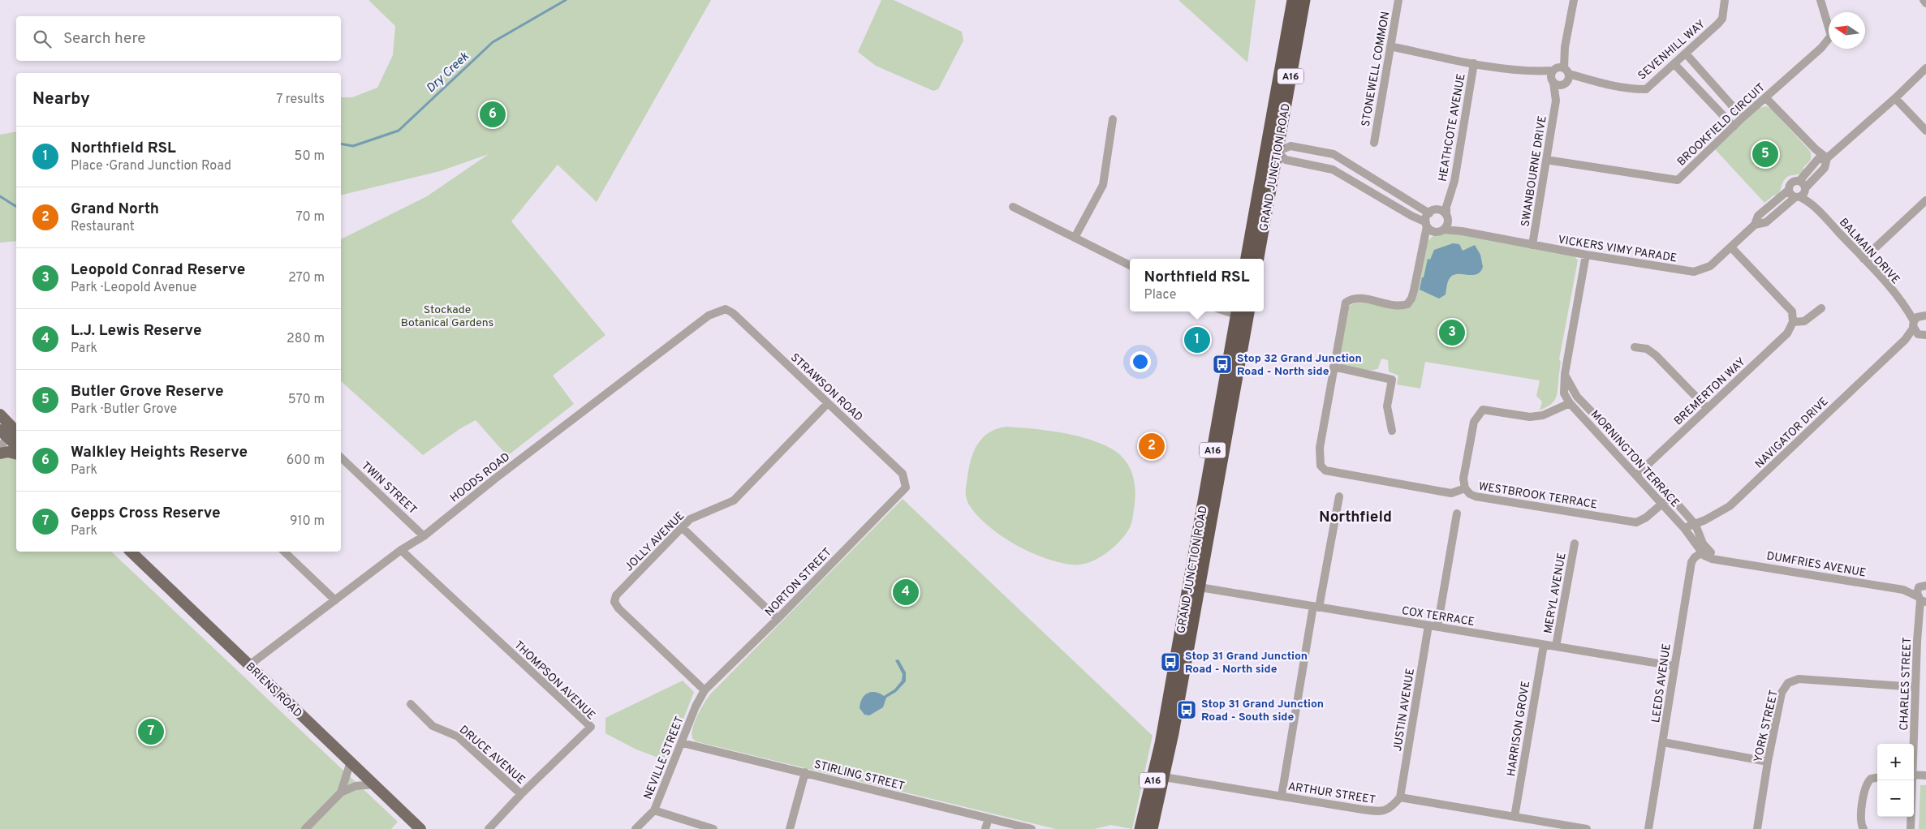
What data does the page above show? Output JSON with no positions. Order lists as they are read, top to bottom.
{
  "streets": {
    "highway": ["A16", "GRAND JUNCTION ROAD"],
    "main road": ["BRIENS ROAD"],
    "street": [
      "SEVENHILL WAY",
      "STONEWELL COMMON",
      "BROOKFIELD CIRCUIT",
      "HEATHCOTE AVENUE",
      "SWANBOURNE DRIVE",
      "VICKERS VIMY PARADE",
      "BALMAIN DRIVE",
      "STRAWSON ROAD",
      "BREMERTON WAY",
      "NAVIGATOR DRIVE",
      "MORNINGTON TERRACE",
      "HOODS ROAD",
      "TWIN STREET",
      "WESTBROOK TERRACE",
      "JOLLY AVENUE",
      "DUMFRIES AVENUE",
      "NORTON STREET",
      "MERYL AVENUE",
      "COX TERRACE",
      "THOMPSON AVENUE",
      "LEEDS AVENUE",
      "CHARLES STREET",
      "JUSTIN AVENUE",
      "YORK STREET",
      "HARRISON GROVE",
      "DRUCE AVENUE",
      "NEVILLE STREET",
      "STIRLING STREET",
      "ARTHUR STREET"
    ]
  },
  "crossings": [
    ["SEVENHILL WAY", "STONEWELL COMMON"],
    ["SEVENHILL WAY", "HEATHCOTE AVENUE"],
    ["SEVENHILL WAY", "SWANBOURNE DRIVE"],
    ["BROOKFIELD CIRCUIT", "SWANBOURNE DRIVE"],
    ["HEATHCOTE AVENUE", "VICKERS VIMY PARADE"],
    ["GRAND JUNCTION ROAD", "COX TERRACE"],
    ["GRAND JUNCTION ROAD", "ARTHUR STREET"],
    ["SWANBOURNE DRIVE", "VICKERS VIMY PARADE"],
    ["VICKERS VIMY PARADE", "BALMAIN DRIVE"],
    ["VICKERS VIMY PARADE", "MORNINGTON TERRACE"],
    ["BALMAIN DRIVE", "NAVIGATOR DRIVE"],
    ["STRAWSON ROAD", "HOODS ROAD"],
    ["STRAWSON ROAD", "JOLLY AVENUE"],
    ["STRAWSON ROAD", "NORTON STREET"],
    ["BREMERTON WAY", "MORNINGTON TERRACE"],
    ["NAVIGATOR DRIVE", "MORNINGTON TERRACE"],
    ["MORNINGTON TERRACE", "WESTBROOK TERRACE"],
    ["MORNINGTON TERRACE", "DUMFRIES AVENUE"],
    ["MORNINGTON TERRACE", "LEEDS AVENUE"],
    ["HOODS ROAD", "TWIN STREET"],
    ["HOODS ROAD", "THOMPSON AVENUE"],
    ["HOODS ROAD", "BRIENS ROAD"],
    ["JOLLY AVENUE", "NORTON STREET"],
    ["JOLLY AVENUE", "NEVILLE STREET"],
    ["DUMFRIES AVENUE", "LEEDS AVENUE"],
    ["DUMFRIES AVENUE", "CHARLES STREET"],
    ["NORTON STREET", "NEVILLE STREET"],
    ["MERYL AVENUE", "COX TERRACE"],
    ["COX TERRACE", "LEEDS AVENUE"],
    ["COX TERRACE", "JUSTIN AVENUE"],
    ["COX TERRACE", "HARRISON GROVE"],
    ["THOMPSON AVENUE", "DRUCE AVENUE"],
    ["CHARLES STREET", "YORK STREET"],
    ["JUSTIN AVENUE", "ARTHUR STREET"],
    ["NEVILLE STREET", "STIRLING STREET"]
  ],
  "districts": ["Northfield"],
  "water": ["Dry Creek"],
  "parks": ["Stockade Botanical Gardens"],
  "places": {
    "bus stop": ["Stop 32 Grand Junction Road - North side", "Stop 31 Grand Junction Road - North side", "Stop 31 Grand Junction Road - South side"]
  },
  "north": "left",
  "page": {
    "search": "Search here",
    "heading": ["Nearby", "7 results"],
    "pins": [
      "6",
      "5",
      "3",
      "1",
      "2",
      "4",
      "7"
    ],
    "list": [
      {
        "mark": "1",
        "name": "Northfield RSL",
        "note": "Place · Grand Junction Road",
        "value": "50 m"
      },
      {
        "mark": "2",
        "name": "Grand North",
        "note": "Restaurant",
        "value": "70 m"
      },
      {
        "mark": "3",
        "name": "Leopold Conrad Reserve",
        "note": "Park · Leopold Avenue",
        "value": "270 m"
      },
      {
        "mark": "4",
        "name": "L.J. Lewis Reserve",
        "note": "Park",
        "value": "280 m"
      },
      {
        "mark": "5",
        "name": "Butler Grove Reserve",
        "note": "Park · Butler Grove",
        "value": "570 m"
      },
      {
        "mark": "6",
        "name": "Walkley Heights Reserve",
        "note": "Park",
        "value": "600 m"
      },
      {
        "mark": "7",
        "name": "Gepps Cross Reserve",
        "note": "Park",
        "value": "910 m"
      }
    ],
    "popup": ["Northfield RSL", "Place"],
    "map_buttons": ["+", "−"]
  }
}
